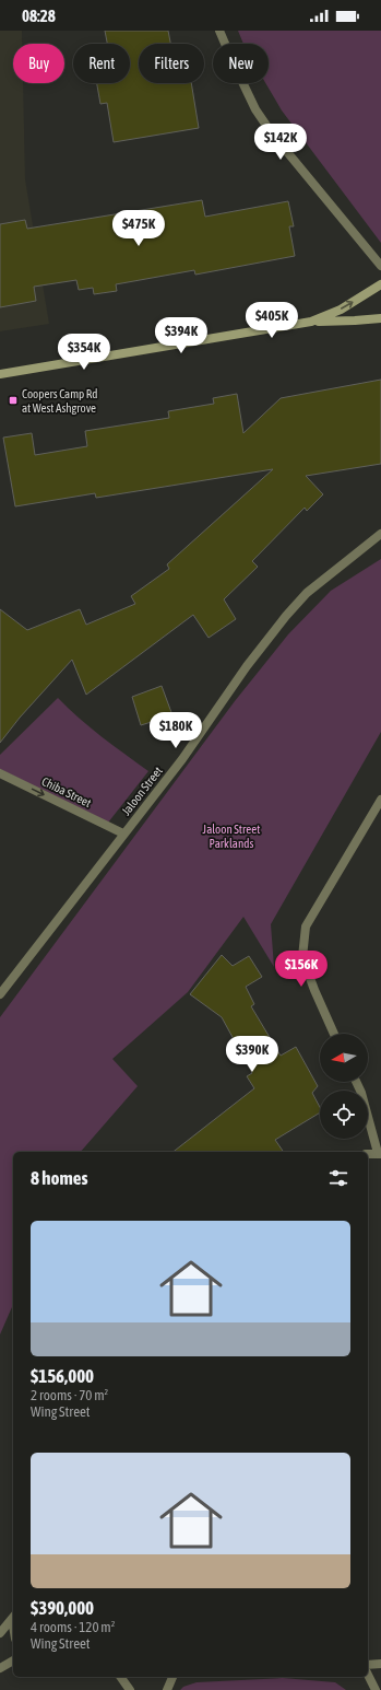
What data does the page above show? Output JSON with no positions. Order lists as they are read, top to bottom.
{
  "streets": {
    "street": ["Jaloon Street", "Chiba Street"]
  },
  "crossings": [
    ["Jaloon Street", "Chiba Street"]
  ],
  "one_way": ["Chiba Street"],
  "parks": ["Jaloon Street Parklands"],
  "places": {
    "transit": ["Coopers Camp Rd at West Ashgrove"]
  },
  "north": "left",
  "page": {
    "status": "08:28",
    "chip": [
      "Buy",
      "Rent",
      "Filters",
      "New"
    ],
    "price": [
      "$142K",
      "$475K",
      "$405K",
      "$394K",
      "$354K",
      "$180K",
      "$156K",
      "$390K"
    ],
    "heading": "8 homes",
    "list": [
      {
        "name": "$156,000",
        "note": "2 rooms · 70 m² · Wing Street"
      },
      {
        "name": "$390,000",
        "note": "4 rooms · 120 m² · Wing Street"
      }
    ]
  }
}
